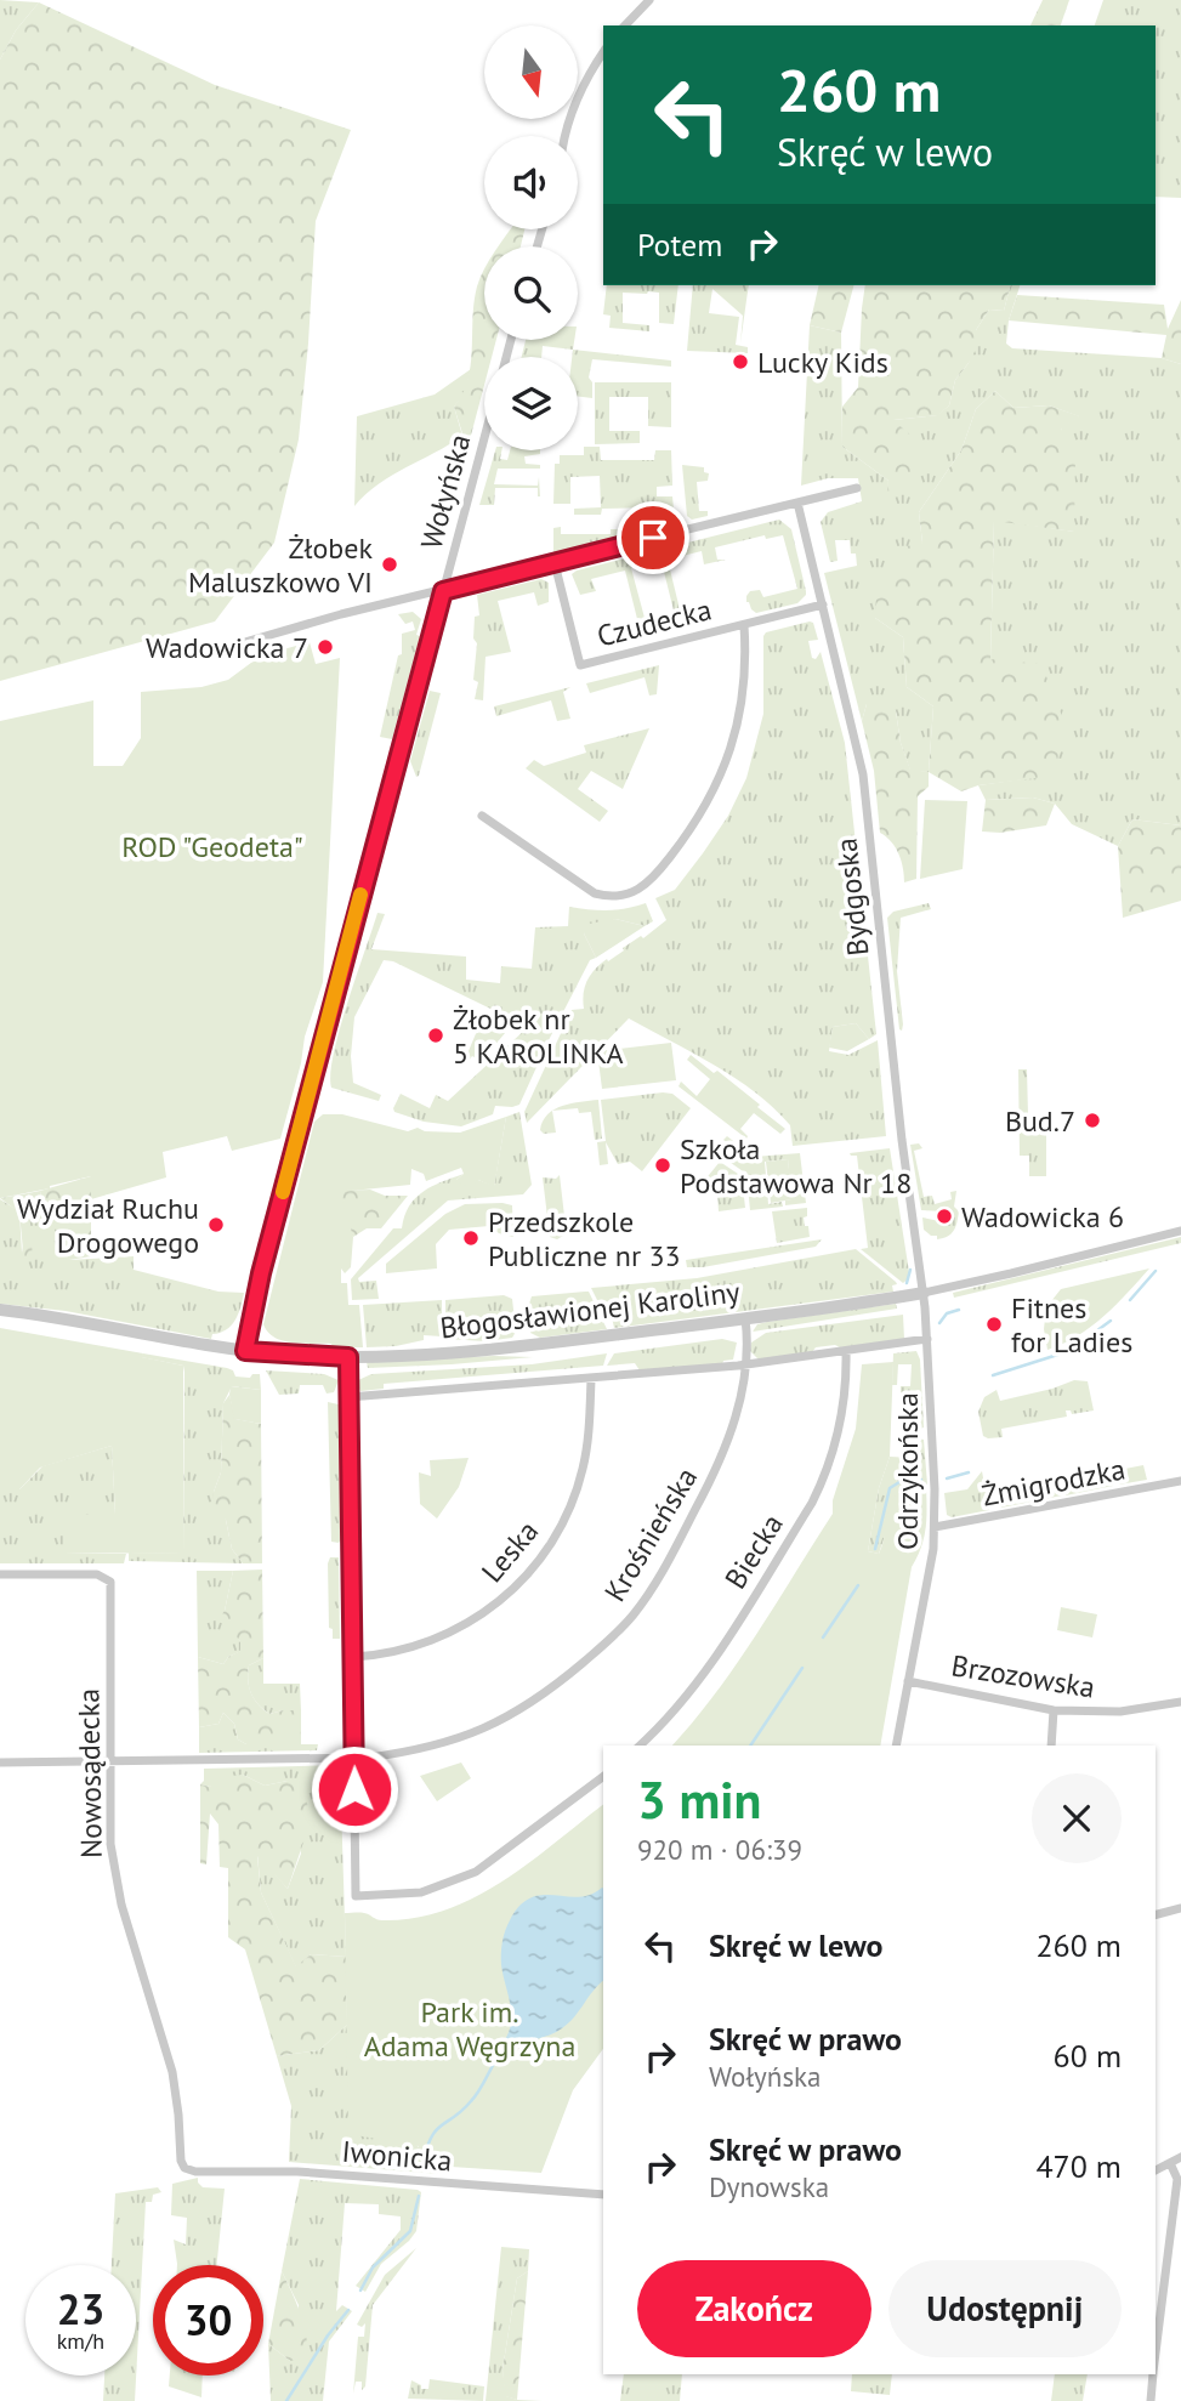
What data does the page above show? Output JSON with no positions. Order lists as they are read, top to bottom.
{
  "streets": {
    "street": [
      "Wołyńska",
      "Czudecka",
      "Bydgoska",
      "Błogosławionej Karoliny",
      "Odrzykońska",
      "Żmigrodzka",
      "Krośnieńska",
      "Leska",
      "Biecka",
      "Brzozowska",
      "Nowosądecka",
      "Iwonicka"
    ]
  },
  "crossings": [
    ["Wołyńska", "Błogosławionej Karoliny"],
    ["Czudecka", "Bydgoska"],
    ["Bydgoska", "Błogosławionej Karoliny"],
    ["Bydgoska", "Odrzykońska"],
    ["Błogosławionej Karoliny", "Odrzykońska"],
    ["Błogosławionej Karoliny", "Krośnieńska"],
    ["Odrzykońska", "Żmigrodzka"],
    ["Odrzykońska", "Brzozowska"],
    ["Krośnieńska", "Nowosądecka"],
    ["Nowosądecka", "Iwonicka"]
  ],
  "parks": ["ROD \"Geodeta\"", "Park im. Adama Węgrzyna"],
  "places": [
    "Lucky Kids",
    "Żłobek Maluszkowo VI",
    "Wadowicka 7",
    "Żłobek nr 5 KAROLINKA",
    "Bud.7",
    "Szkoła Podstawowa Nr 18",
    "Wadowicka 6",
    "Wydział Ruchu Drogowego",
    "Przedszkole Publiczne nr 33",
    "Fitnes for Ladies"
  ],
  "north": "bottom",
  "page": {
    "turn": ["260 m", "Skręć w lewo"],
    "then": "Potem",
    "heading": ["3 min", "920 m · 06:39"],
    "list": [
      {
        "name": "Skręć w lewo",
        "value": "260 m"
      },
      {
        "name": "Skręć w prawo",
        "note": "Wołyńska",
        "value": "60 m"
      },
      {
        "name": "Skręć w prawo",
        "note": "Dynowska",
        "value": "470 m"
      }
    ],
    "buttons": ["Zakończ", "Udostępnij"],
    "speed": "23 km/h",
    "limit": "30"
  }
}
